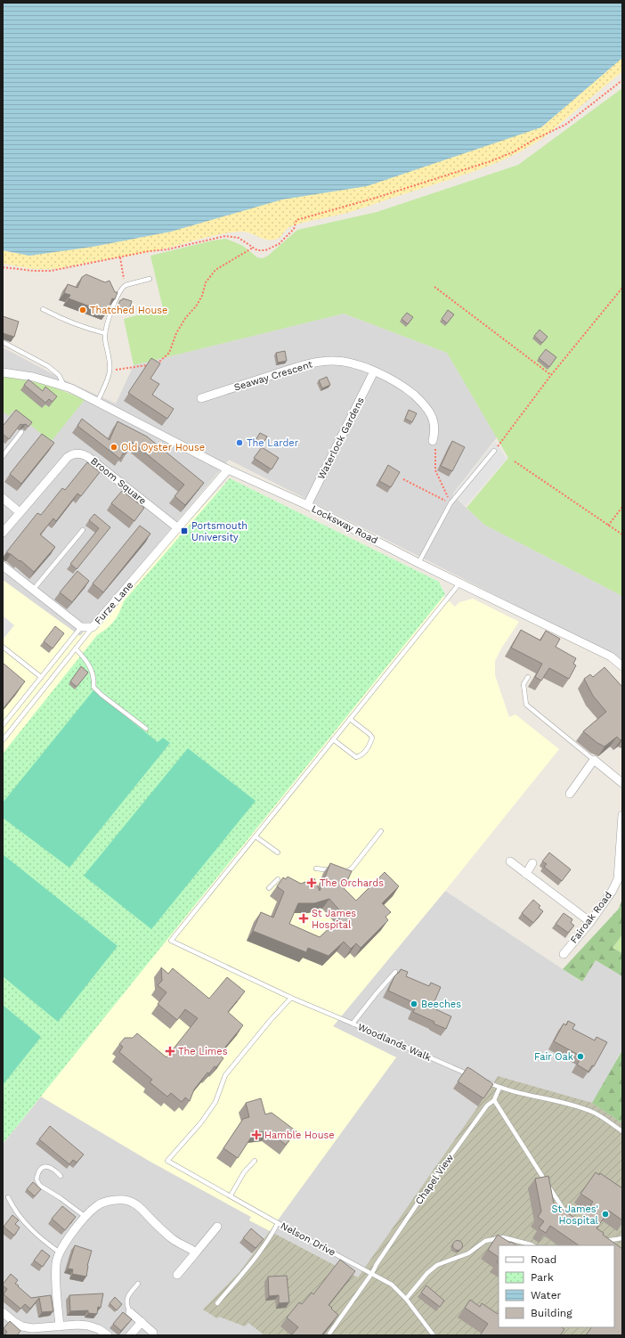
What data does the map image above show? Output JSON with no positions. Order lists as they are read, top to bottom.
{
  "streets": {
    "street": [
      "Seaway Crescent",
      "Waterlock Gardens",
      "Broom Square",
      "Locksway Road",
      "Furze Lane",
      "Fairoak Road"
    ],
    "lane": ["Woodlands Walk", "Chapel View", "Nelson Drive"]
  },
  "crossings": [
    ["Seaway Crescent", "Waterlock Gardens"],
    ["Waterlock Gardens", "Locksway Road"],
    ["Broom Square", "Furze Lane"],
    ["Locksway Road", "Furze Lane"],
    ["Woodlands Walk", "Nelson Drive"],
    ["Chapel View", "Nelson Drive"]
  ],
  "places": {
    "other": [
      "Thatched House",
      "The Larder",
      "Old Oyster House",
      "Beeches",
      "Fair Oak",
      "St James' Hospital"
    ],
    "transit": ["Portsmouth University"],
    "health": [
      "The Orchards",
      "St James Hospital",
      "The Limes",
      "Hamble House"
    ]
  },
  "legend": [
    "Road",
    "Park",
    "Water",
    "Building"
  ]
}
